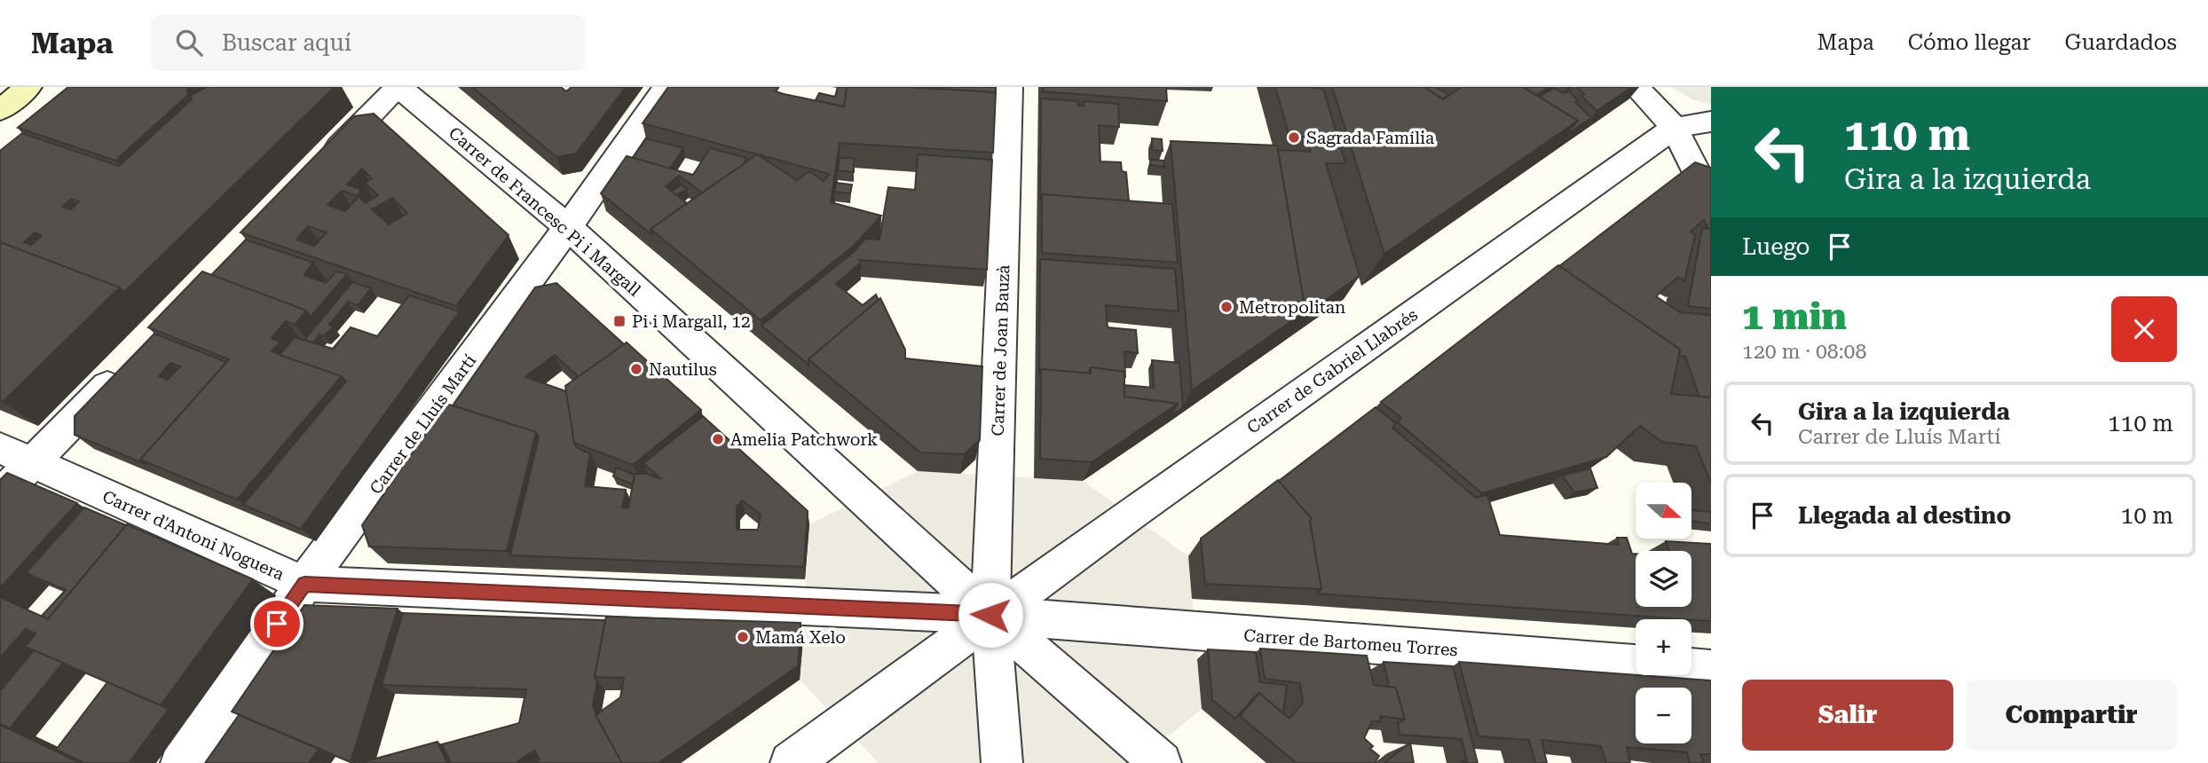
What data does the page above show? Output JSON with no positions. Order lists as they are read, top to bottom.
{
  "streets": {
    "street": [
      "Carrer de Francesc Pi i Margall",
      "Carrer de Joan Bauzà",
      "Carrer de Gabriel Llabrés",
      "Carrer de Lluís Martí",
      "Carrer d'Antoni Noguera",
      "Carrer de Bartomeu Torres"
    ]
  },
  "crossings": [
    ["Carrer de Francesc Pi i Margall", "Carrer de Joan Bauzà"],
    ["Carrer de Francesc Pi i Margall", "Carrer de Gabriel Llabrés"],
    ["Carrer de Francesc Pi i Margall", "Carrer de Lluís Martí"],
    ["Carrer de Francesc Pi i Margall", "Carrer d'Antoni Noguera"],
    ["Carrer de Francesc Pi i Margall", "Carrer de Bartomeu Torres"],
    ["Carrer de Joan Bauzà", "Carrer de Gabriel Llabrés"],
    ["Carrer de Joan Bauzà", "Carrer d'Antoni Noguera"],
    ["Carrer de Joan Bauzà", "Carrer de Bartomeu Torres"],
    ["Carrer de Gabriel Llabrés", "Carrer d'Antoni Noguera"],
    ["Carrer de Gabriel Llabrés", "Carrer de Bartomeu Torres"],
    ["Carrer de Lluís Martí", "Carrer d'Antoni Noguera"],
    ["Carrer d'Antoni Noguera", "Carrer de Bartomeu Torres"]
  ],
  "places": {
    "other": [
      "Sagrada Família",
      "Metropolitan",
      "Nautilus",
      "Amelia Patchwork",
      "Mamá Xelo"
    ],
    "transit": ["Pi i Margall, 12"]
  },
  "north": "right",
  "page": {
    "header": "Mapa",
    "search": "Buscar aquí",
    "nav": ["Mapa", "Cómo llegar", "Guardados"],
    "turn": ["110 m", "Gira a la izquierda"],
    "then": "Luego",
    "heading": ["1 min", "120 m · 08:08"],
    "list": [
      {
        "name": "Gira a la izquierda",
        "note": "Carrer de Lluís Martí",
        "value": "110 m"
      },
      {
        "name": "Llegada al destino",
        "value": "10 m"
      }
    ],
    "map_buttons": ["+", "−"],
    "buttons": ["Salir", "Compartir"]
  }
}
